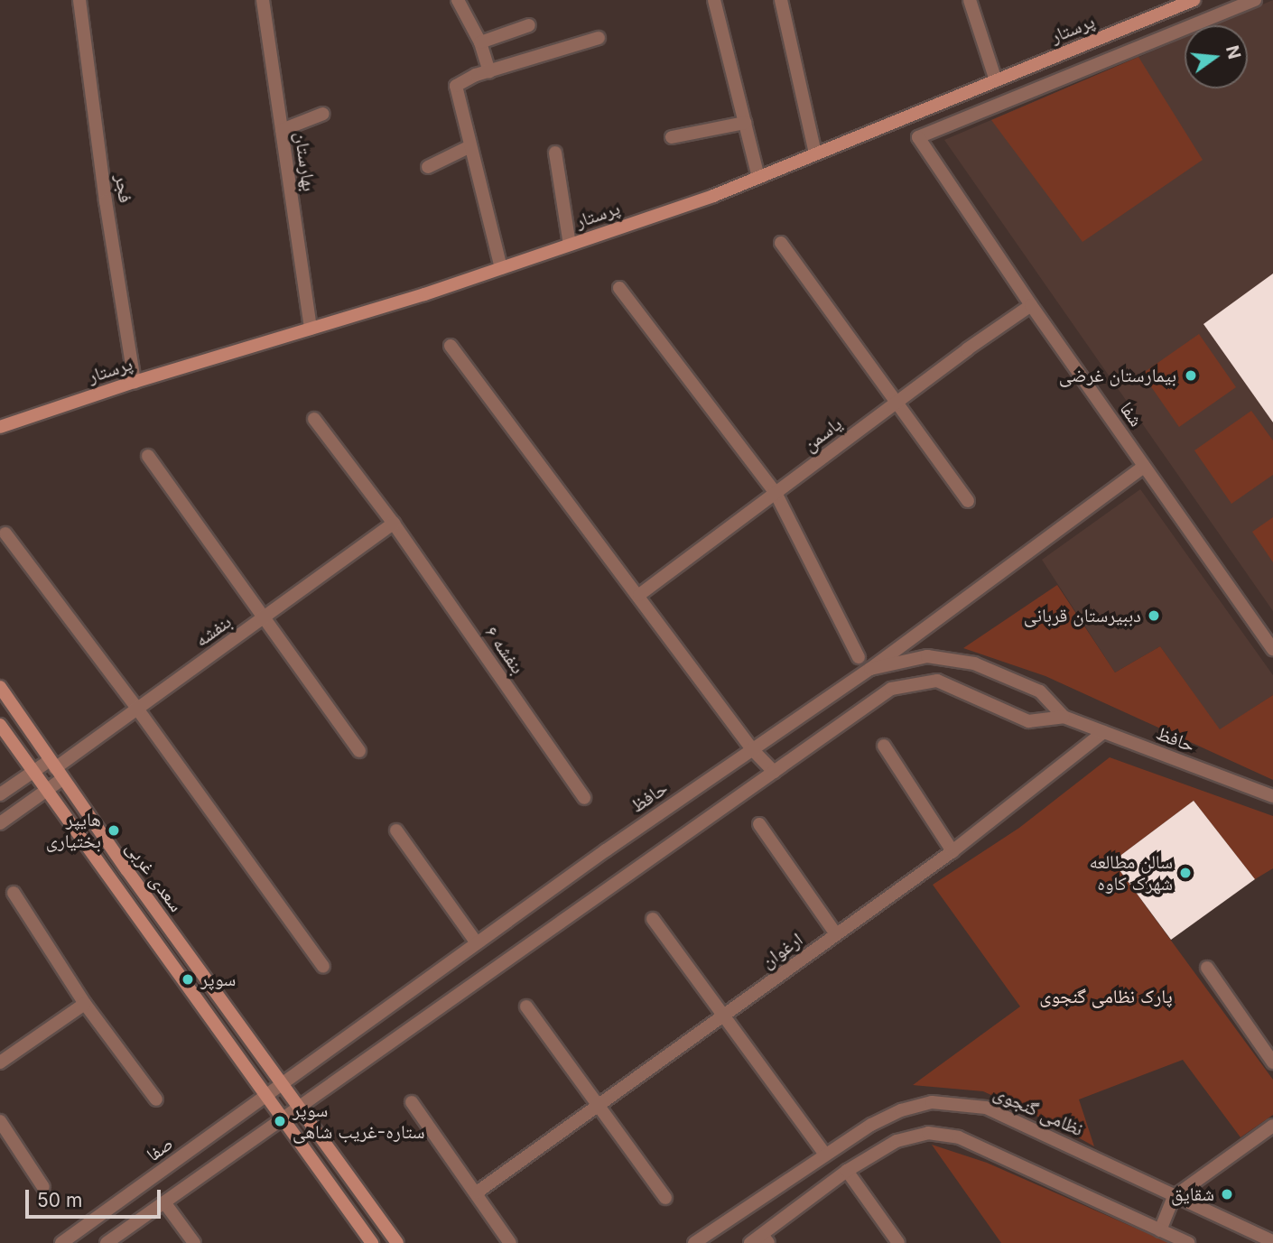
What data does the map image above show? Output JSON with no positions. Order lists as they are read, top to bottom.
{
  "streets": {
    "main road": ["پرستار", "سعدی غربی"],
    "street": [
      "بهارستان",
      "فجر",
      "شفا",
      "یاسمن",
      "بنفشه",
      "بنفشه ۶",
      "حافظ",
      "ارغوان",
      "نظامی گنجوی",
      "صفا"
    ]
  },
  "crossings": [
    ["پرستار", "بهارستان"],
    ["پرستار", "فجر"],
    ["شفا", "یاسمن"],
    ["بنفشه", "بنفشه ۶"],
    ["بنفشه", "سعدی غربی"],
    ["حافظ", "سعدی غربی"],
    ["حافظ", "ارغوان"],
    ["حافظ", "صفا"],
    ["سعدی غربی", "صفا"]
  ],
  "parks": ["پارک نظامی گنجوی"],
  "places": [
    "بیمارستان غرضی",
    "دببیرستان قربانی",
    "هایپر بختیاری",
    "سالن مطالعه شهرک کاوه",
    "سوپر",
    "سوپر ستاره-غریب شاهی",
    "شقایق"
  ],
  "scale_bar": "50 m",
  "north": "right"
}
